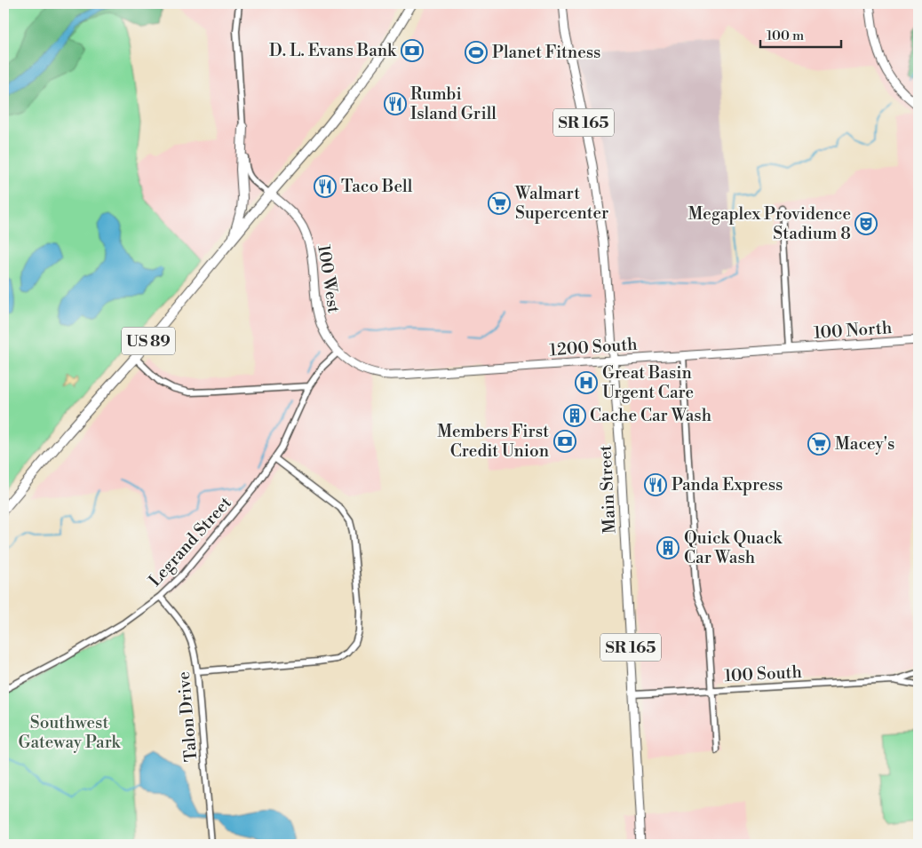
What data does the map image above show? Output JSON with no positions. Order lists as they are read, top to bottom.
{
  "streets": {
    "highway": ["US 89"],
    "main road": [
      "SR 165",
      "100 West",
      "100 North",
      "1200 South",
      "Main Street"
    ],
    "street": ["Legrand Street", "100 South", "Talon Drive"]
  },
  "crossings": [
    ["100 West", "US 89"],
    ["100 West", "1200 South"],
    ["100 West", "Legrand Street"],
    ["100 North", "1200 South"],
    ["1200 South", "Main Street"],
    ["Main Street", "100 South"],
    ["Legrand Street", "Talon Drive"]
  ],
  "parks": ["Southwest Gateway Park"],
  "places": {
    "bank": ["D. L. Evans Bank", "Members First Credit Union"],
    "sports": ["Planet Fitness"],
    "restaurant": ["Rumbi Island Grill", "Taco Bell", "Panda Express"],
    "supermarket": ["Walmart Supercenter", "Macey's"],
    "theatre": ["Megaplex Providence Stadium 8"],
    "hospital": ["Great Basin Urgent Care"],
    "building": ["Cache Car Wash", "Quick Quack Car Wash"]
  },
  "scale_bar": "100 m"
}
